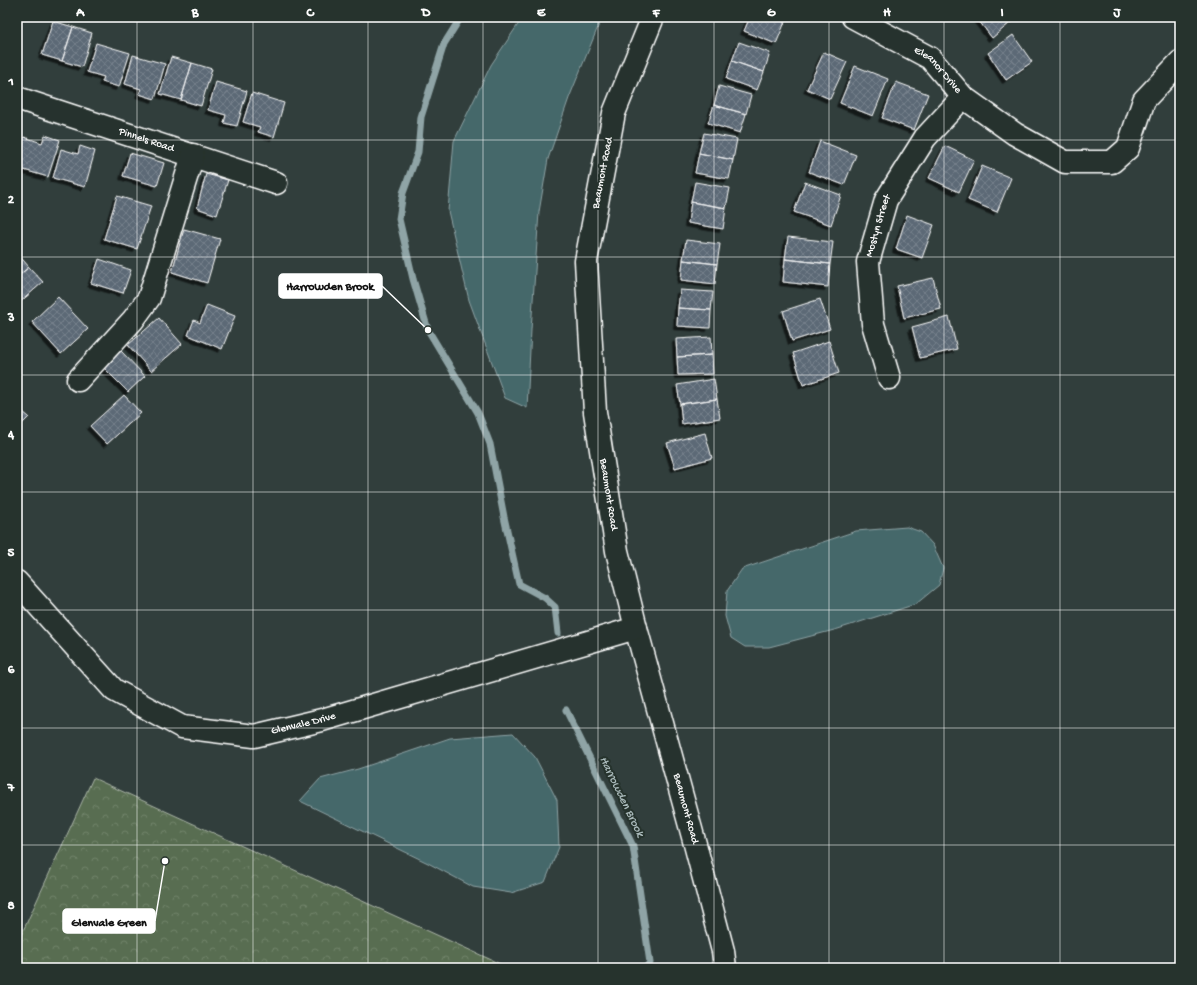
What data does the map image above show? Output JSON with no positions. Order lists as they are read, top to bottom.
{
  "streets": {
    "street": [
      "Eleanor Drive",
      "Pinnels Road",
      "Beaumont Road",
      "Mostyn Street",
      "Glenvale Drive"
    ]
  },
  "crossings": [
    ["Eleanor Drive", "Mostyn Street"],
    ["Beaumont Road", "Glenvale Drive"]
  ],
  "water": ["Harrowden Brook"],
  "places": ["Harrowden Brook", "Glenvale Green"],
  "grid": {
    "columns": [
      "A",
      "B",
      "C",
      "D",
      "E",
      "F",
      "G",
      "H",
      "I",
      "J"
    ],
    "rows": [
      "1",
      "2",
      "3",
      "4",
      "5",
      "6",
      "7",
      "8"
    ]
  }
}
